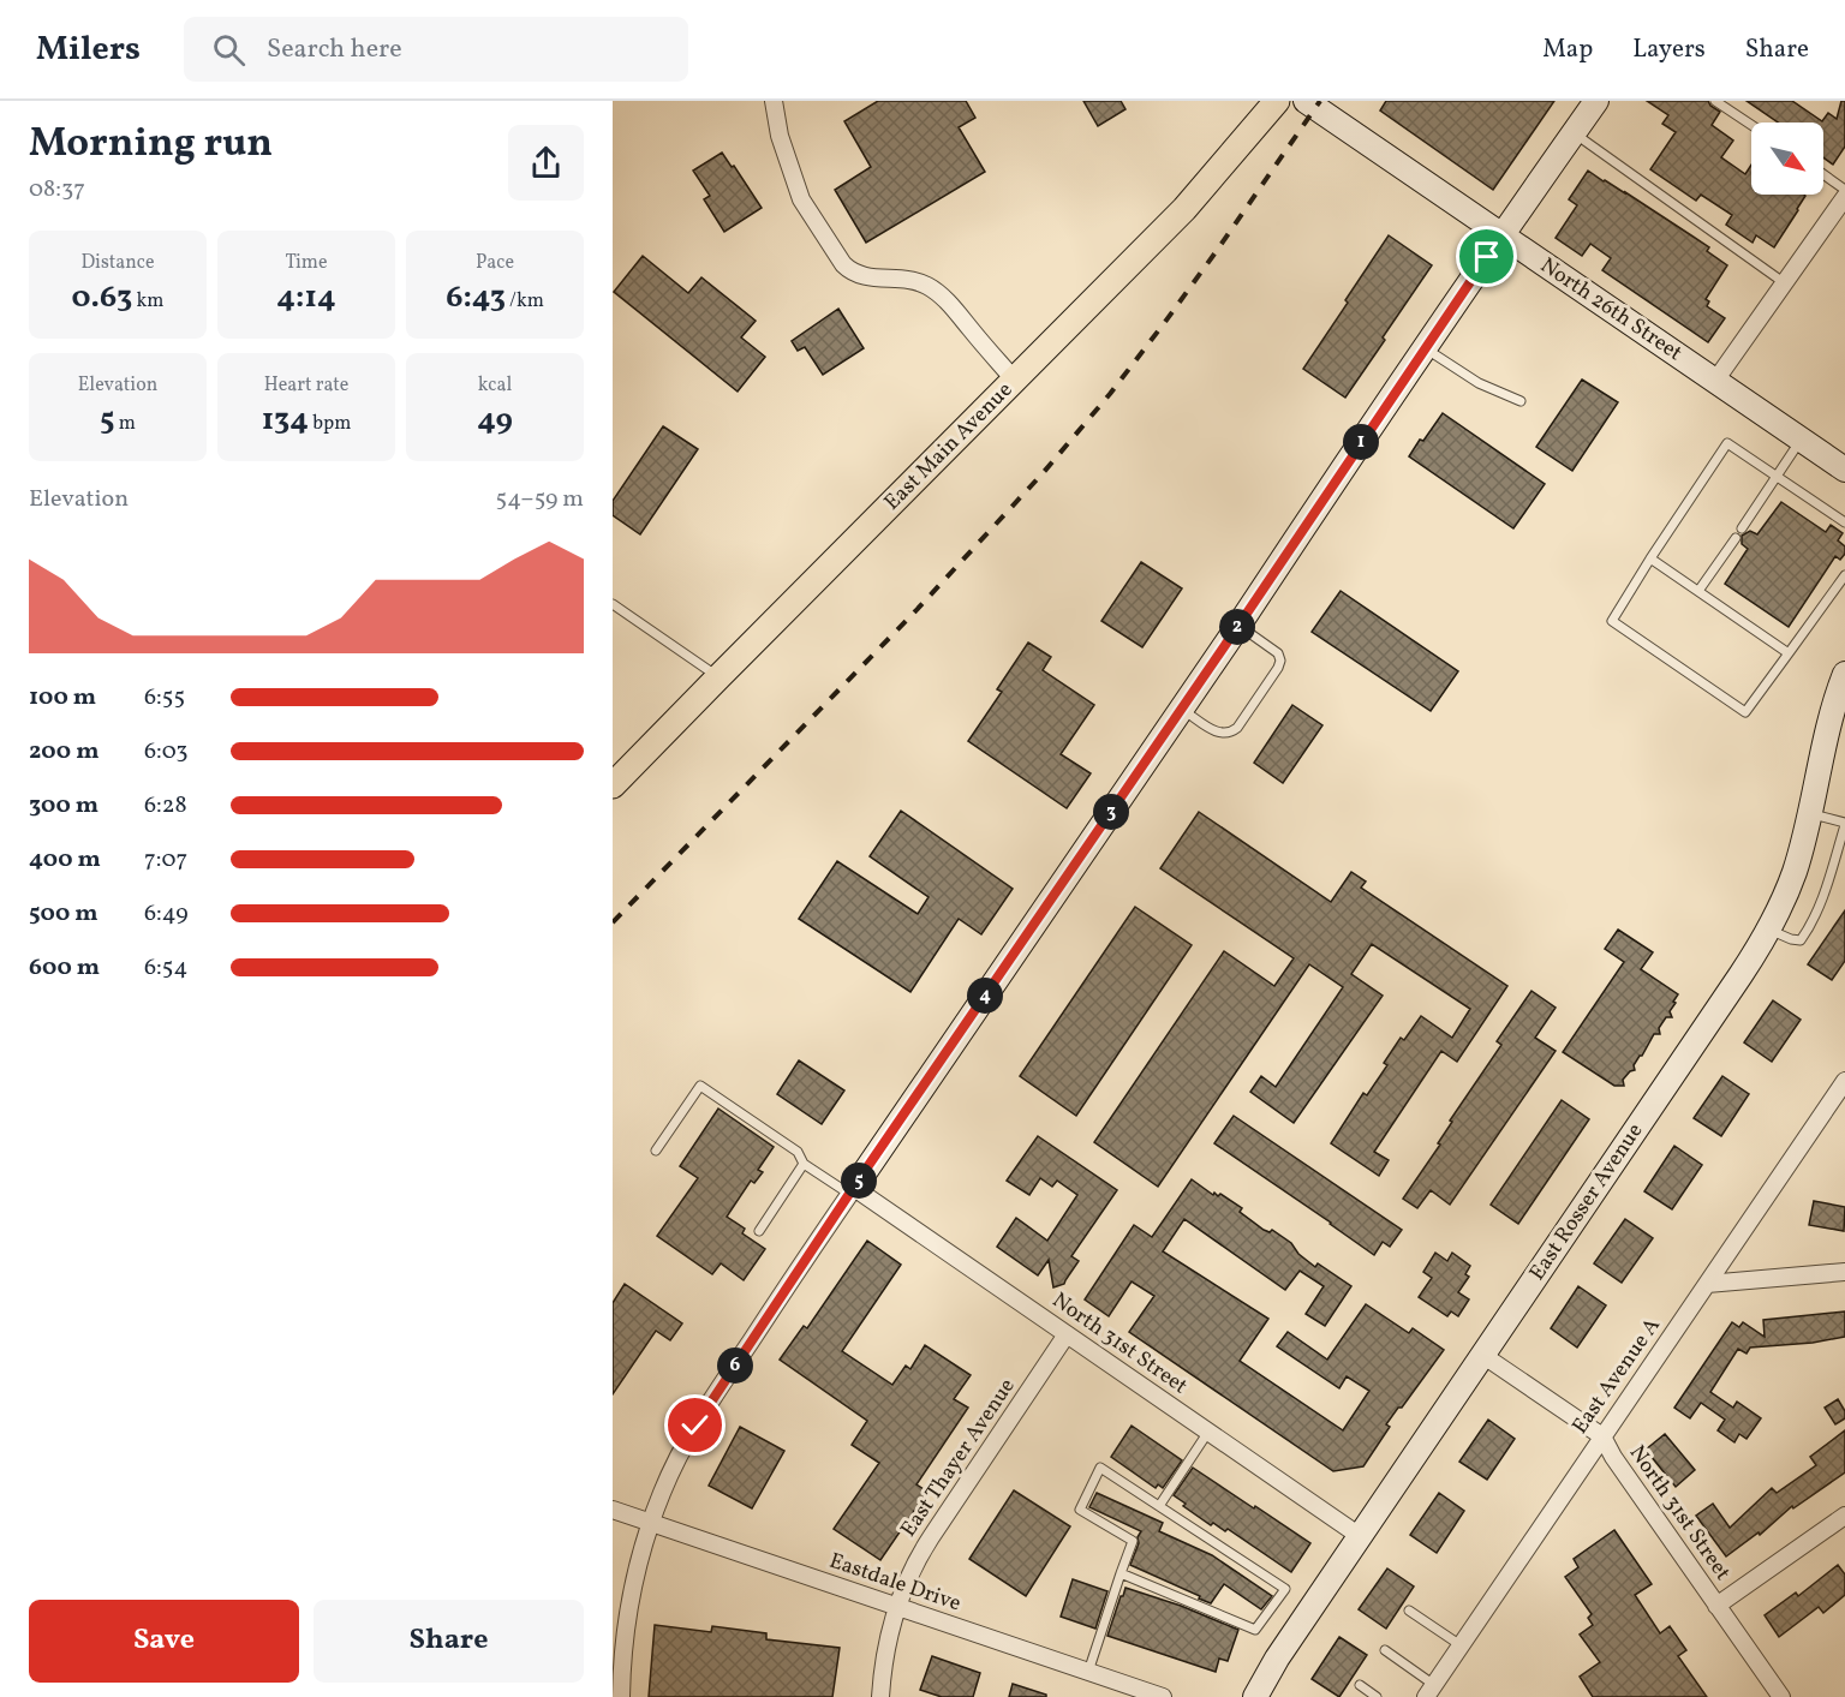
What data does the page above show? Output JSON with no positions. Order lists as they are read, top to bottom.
{
  "streets": {
    "main road": ["East Main Avenue"],
    "street": [
      "North 26th Street",
      "East Rosser Avenue",
      "North 31st Street",
      "East Avenue A",
      "East Thayer Avenue",
      "Eastdale Drive"
    ]
  },
  "crossings": [
    ["East Rosser Avenue", "North 31st Street"],
    ["North 31st Street", "East Avenue A"],
    ["North 31st Street", "East Thayer Avenue"],
    ["East Thayer Avenue", "Eastdale Drive"]
  ],
  "north": "bottom right",
  "page": {
    "header": "Milers",
    "search": "Search here",
    "nav": ["Map", "Layers", "Share"],
    "heading": ["Morning run", "08:37"],
    "stats": [
      ["Distance", "0.63 km"],
      ["Time", "4:14"],
      ["Pace", "6:43 /km"],
      ["Elevation", "5 m"],
      ["Heart rate", "134 bpm"],
      ["kcal", "49"]
    ],
    "pins": [
      "1",
      "2",
      "3",
      "4",
      "5",
      "6"
    ],
    "chart": ["Elevation", "54–59 m"],
    "list": [
      {
        "name": "100 m",
        "note": "6:55"
      },
      {
        "name": "200 m",
        "note": "6:03"
      },
      {
        "name": "300 m",
        "note": "6:28"
      },
      {
        "name": "400 m",
        "note": "7:07"
      },
      {
        "name": "500 m",
        "note": "6:49"
      },
      {
        "name": "600 m",
        "note": "6:54"
      }
    ],
    "buttons": ["Save", "Share"]
  }
}
